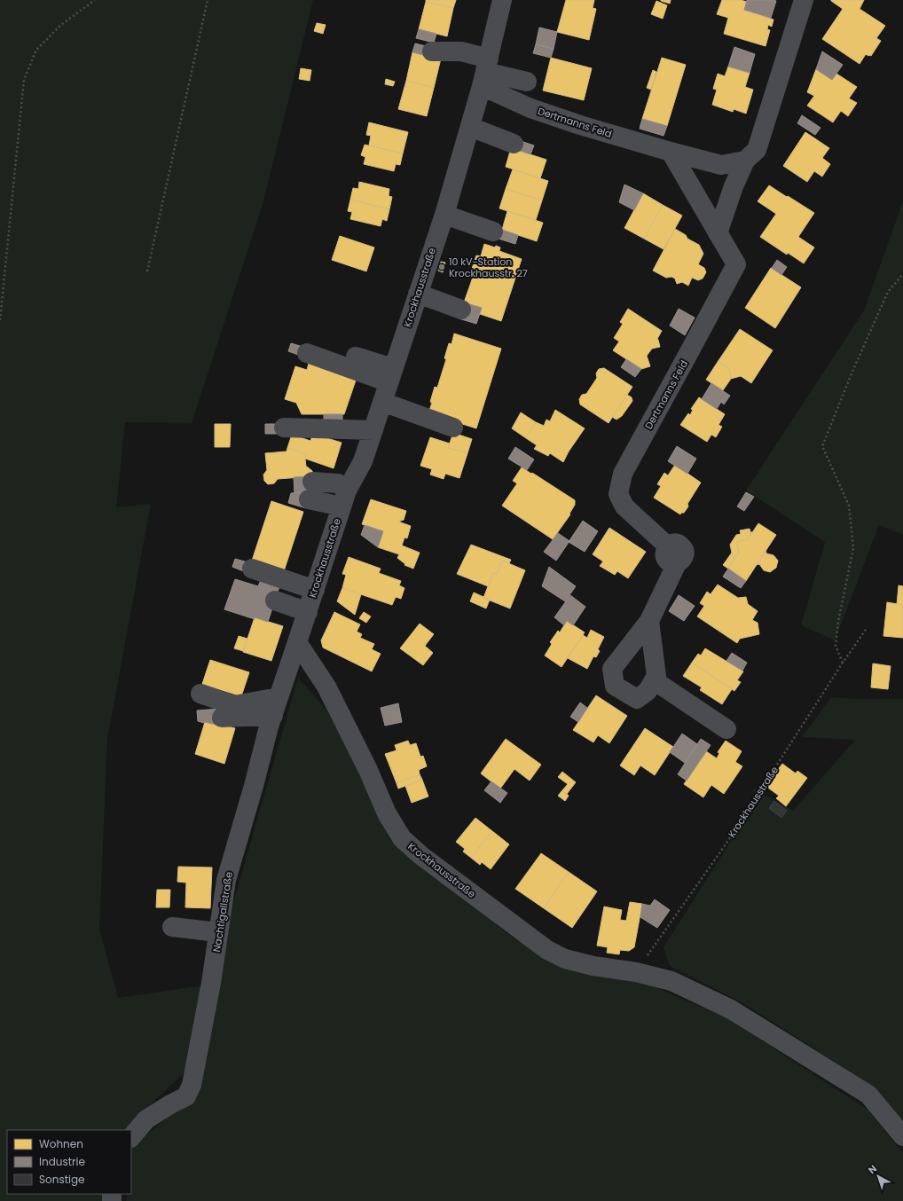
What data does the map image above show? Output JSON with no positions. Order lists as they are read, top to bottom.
{
  "streets": {
    "street": ["Dertmanns Feld", "Krockhausstraße", "Nachtigallstraße"]
  },
  "crossings": [
    ["Dertmanns Feld", "Krockhausstraße"],
    ["Krockhausstraße", "Nachtigallstraße"]
  ],
  "places": ["10 kV-Station Krockhausstr. 27"],
  "legend": ["Wohnen", "Industrie", "Sonstige"],
  "north": "top left"
}
